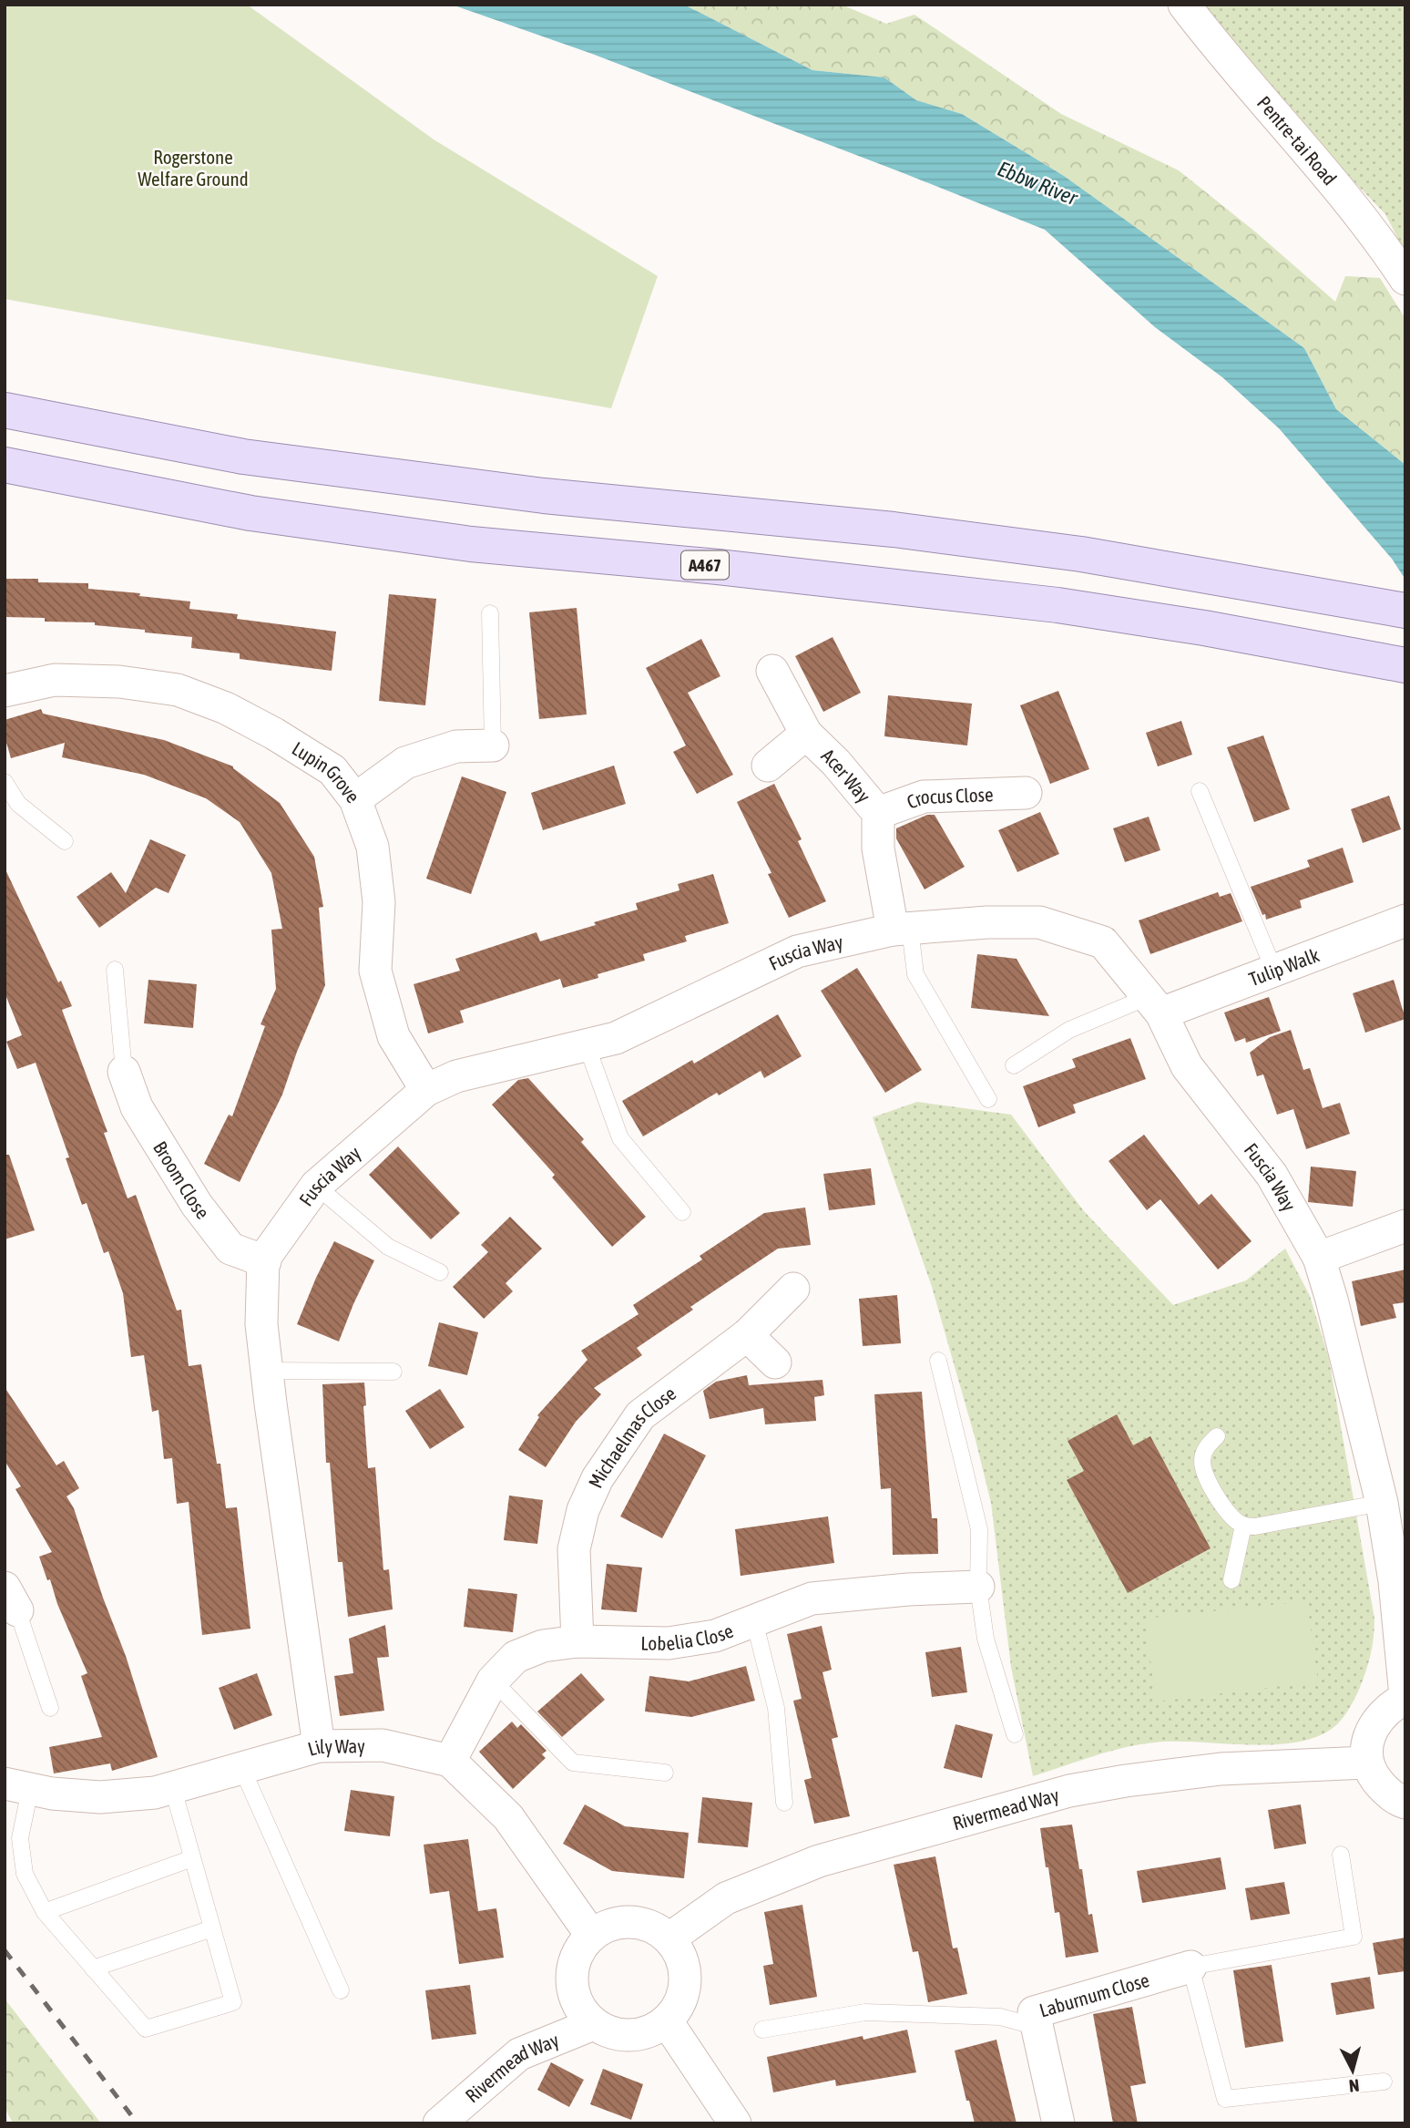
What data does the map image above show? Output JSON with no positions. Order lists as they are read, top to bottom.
{
  "streets": {
    "main road": ["A467"],
    "street": [
      "Pentre-tai Road",
      "Lupin Grove",
      "Acer Way",
      "Crocus Close",
      "Fuscia Way",
      "Tulip Walk",
      "Broom Close",
      "Michaelmas Close",
      "Lobelia Close",
      "Lily Way",
      "Rivermead Way",
      "Laburnum Close"
    ]
  },
  "crossings": [
    ["Lupin Grove", "Fuscia Way"],
    ["Acer Way", "Crocus Close"],
    ["Acer Way", "Fuscia Way"],
    ["Fuscia Way", "Tulip Walk"],
    ["Fuscia Way", "Broom Close"],
    ["Michaelmas Close", "Lobelia Close"],
    ["Lobelia Close", "Lily Way"]
  ],
  "water": ["Ebbw River"],
  "parks": ["Rogerstone Welfare Ground"],
  "north": "bottom"
}
